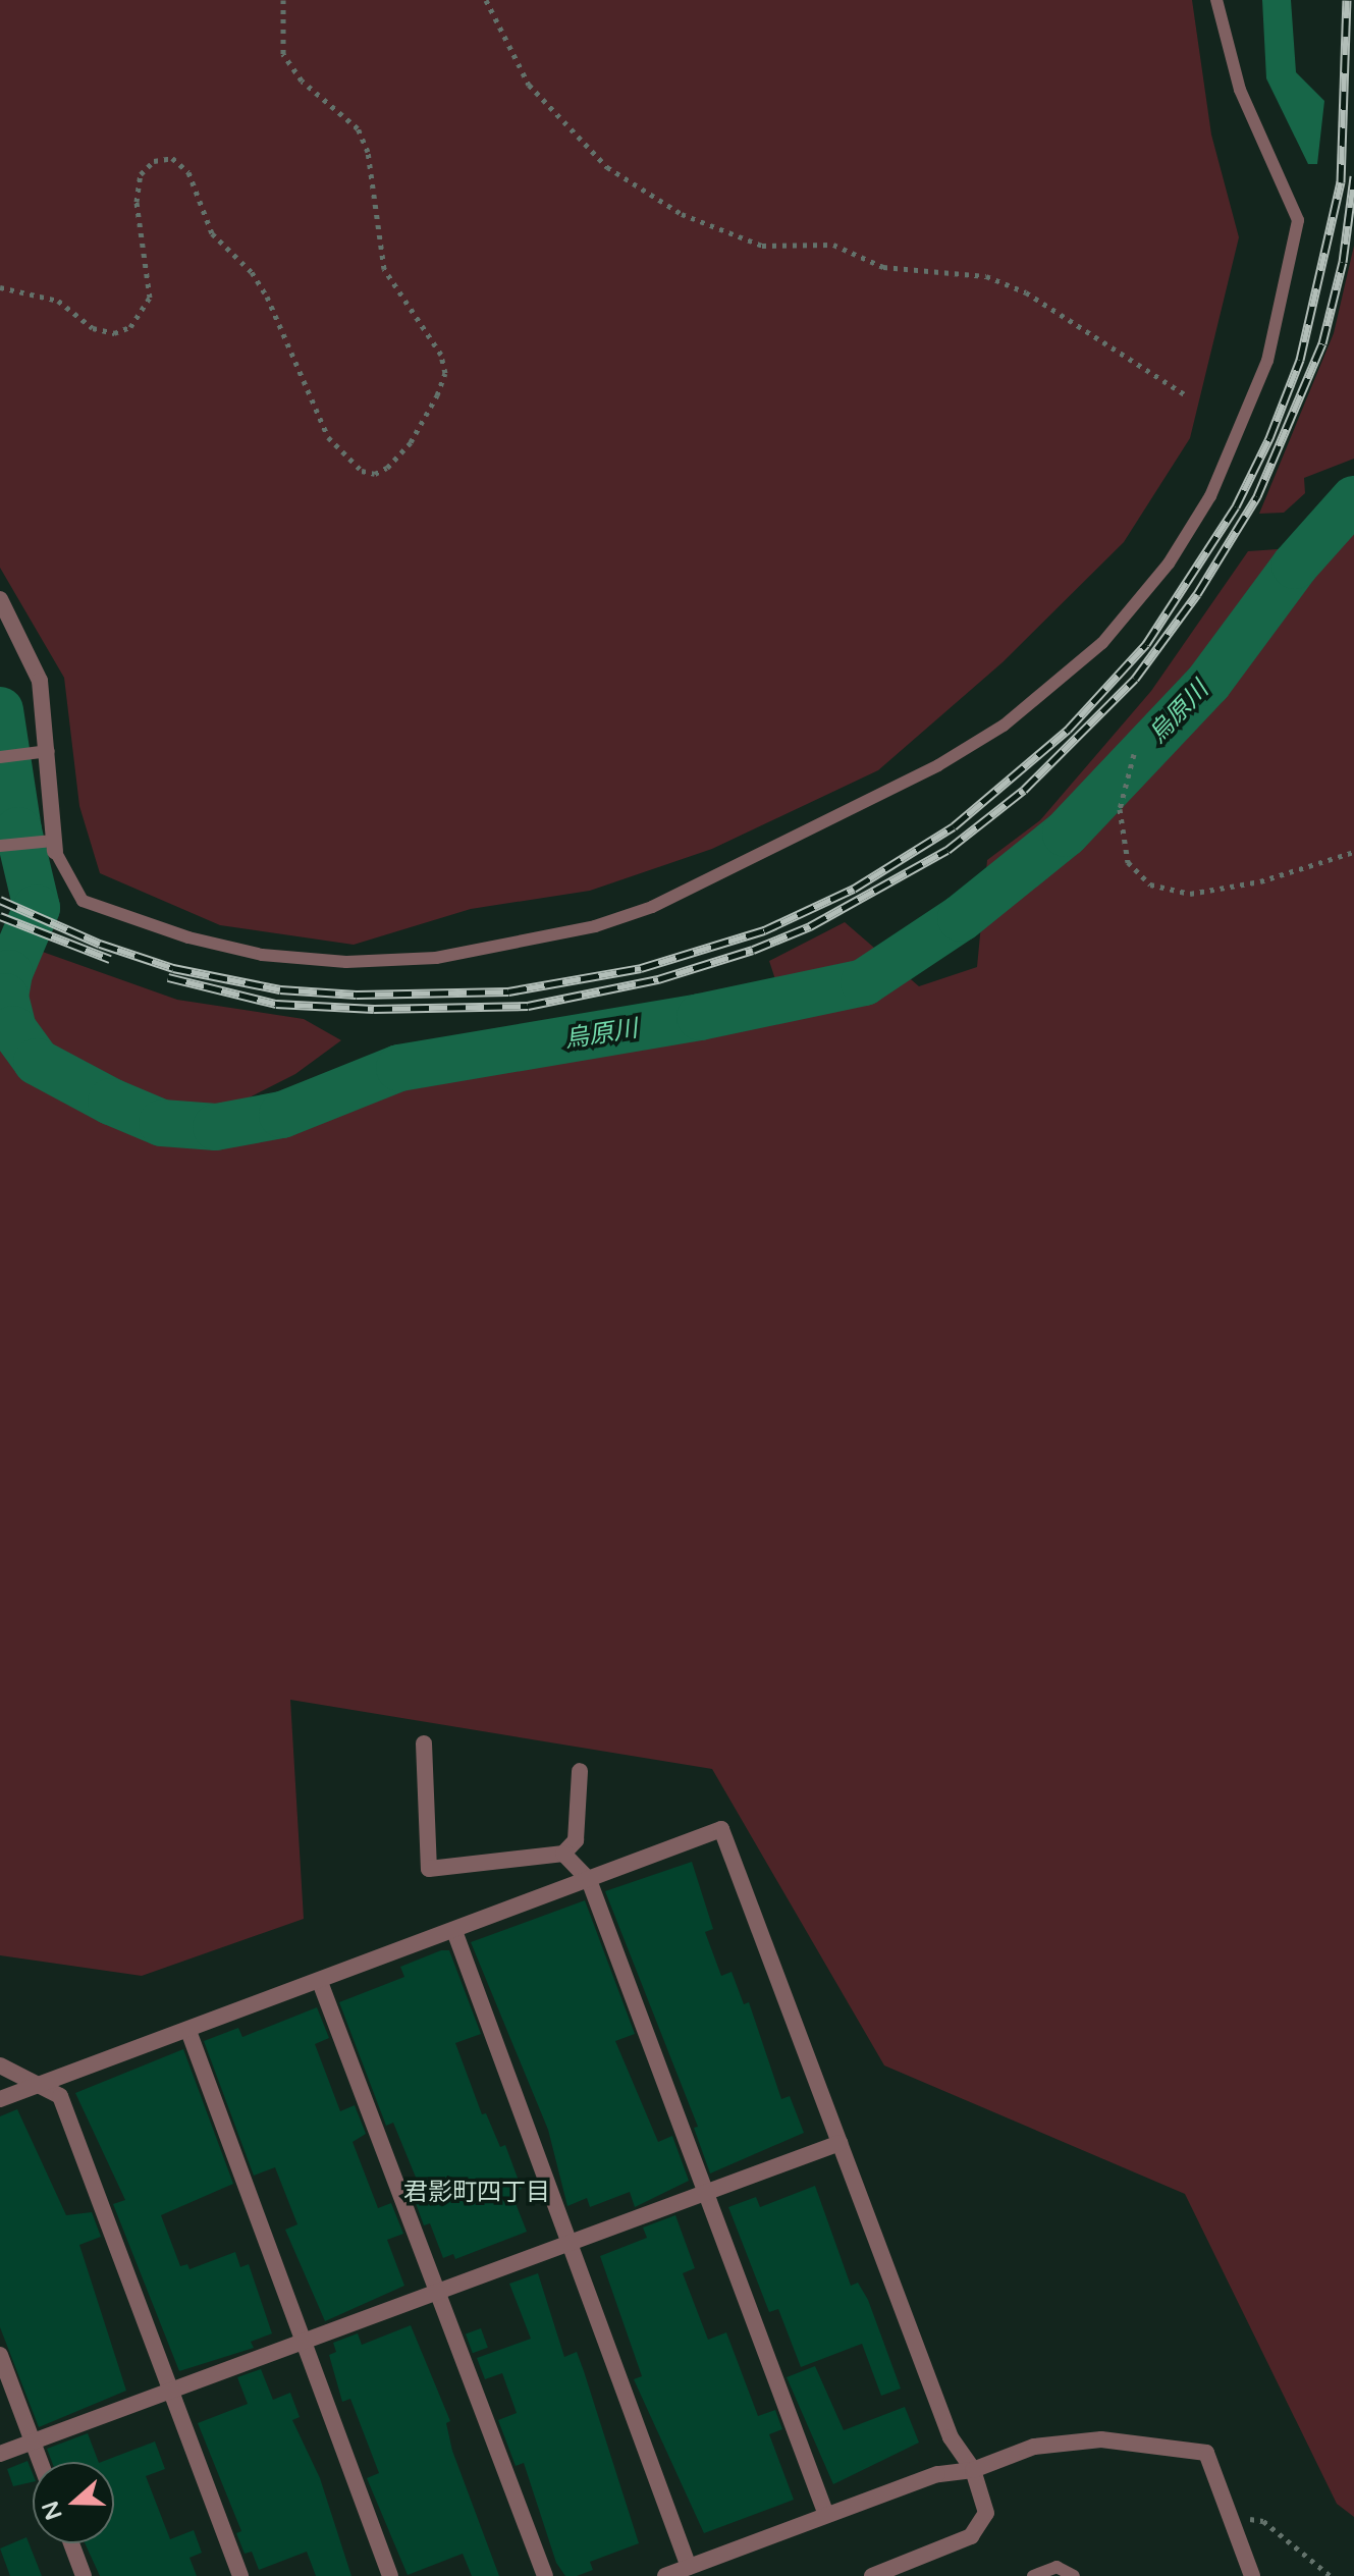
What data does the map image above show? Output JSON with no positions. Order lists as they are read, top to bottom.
{
  "districts": ["君影町四丁目"],
  "water": ["烏原川"],
  "north": "left"
}
